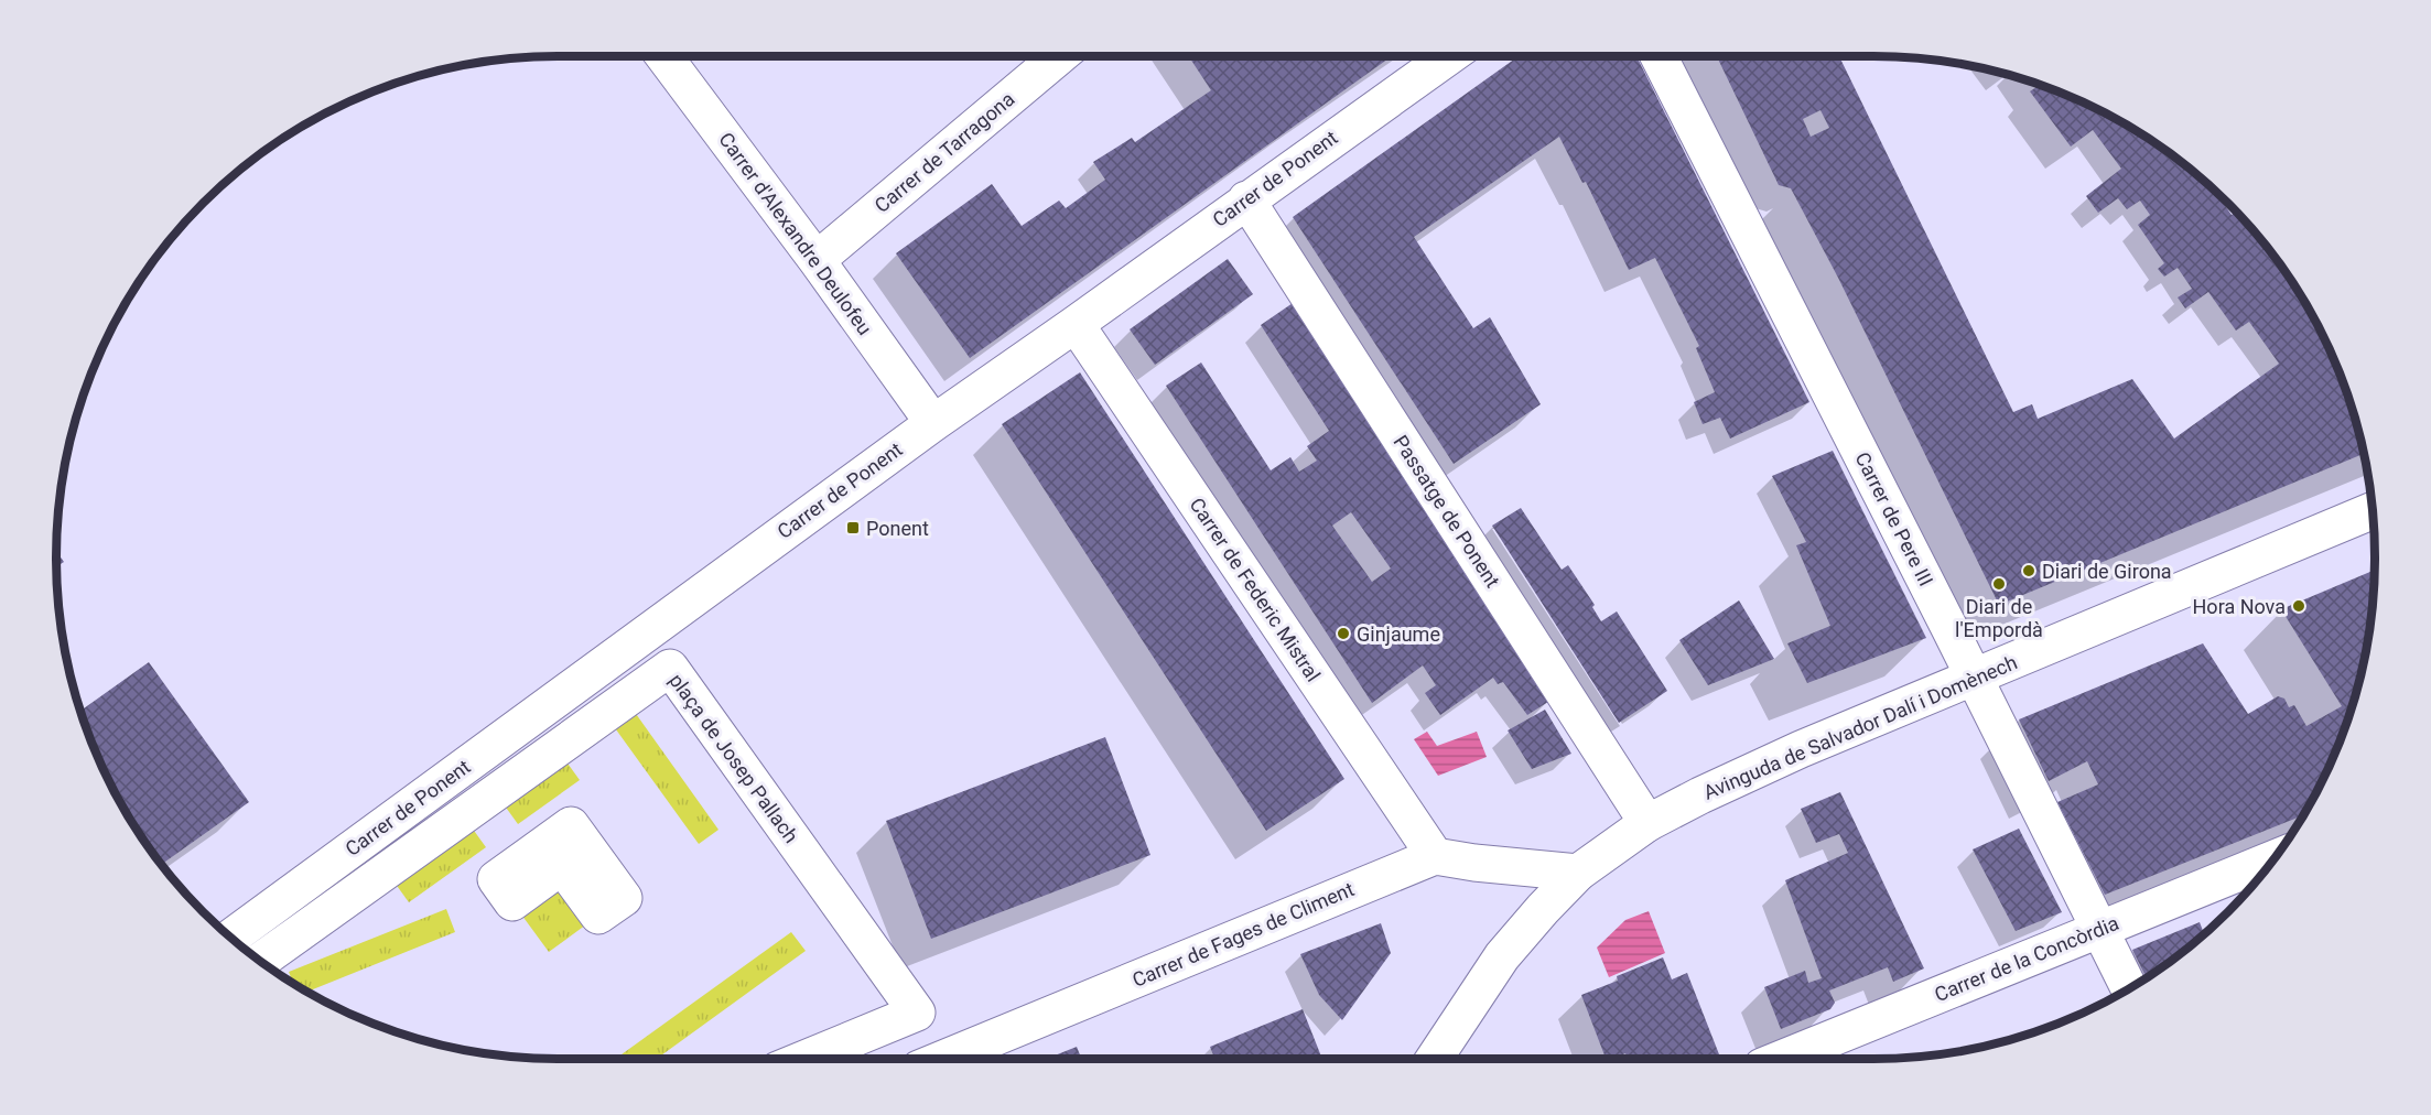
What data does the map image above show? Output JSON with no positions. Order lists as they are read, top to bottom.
{
  "streets": {
    "street": [
      "Carrer de Tarragona",
      "Carrer de Ponent",
      "Carrer d'Alexandre Deulofeu",
      "Passatge de Ponent",
      "Carrer de Pere III",
      "Carrer de Federic Mistral",
      "Avinguda de Salvador Dalí i Domènech",
      "plaça de Josep Pallach",
      "Carrer de Fages de Climent",
      "Carrer de la Concòrdia"
    ]
  },
  "crossings": [
    ["Carrer de Tarragona", "Carrer d'Alexandre Deulofeu"],
    ["Carrer de Ponent", "Carrer d'Alexandre Deulofeu"],
    ["Carrer de Ponent", "Passatge de Ponent"],
    ["Carrer de Ponent", "Carrer de Federic Mistral"],
    ["Passatge de Ponent", "Avinguda de Salvador Dalí i Domènech"],
    ["Carrer de Pere III", "Avinguda de Salvador Dalí i Domènech"],
    ["Carrer de Pere III", "Carrer de la Concòrdia"],
    ["Carrer de Federic Mistral", "Carrer de Fages de Climent"]
  ],
  "places": {
    "transit": ["Ponent"],
    "other": [
      "Diari de Girona",
      "Diari de l'Empordà",
      "Hora Nova",
      "Ginjaume"
    ]
  }
}
